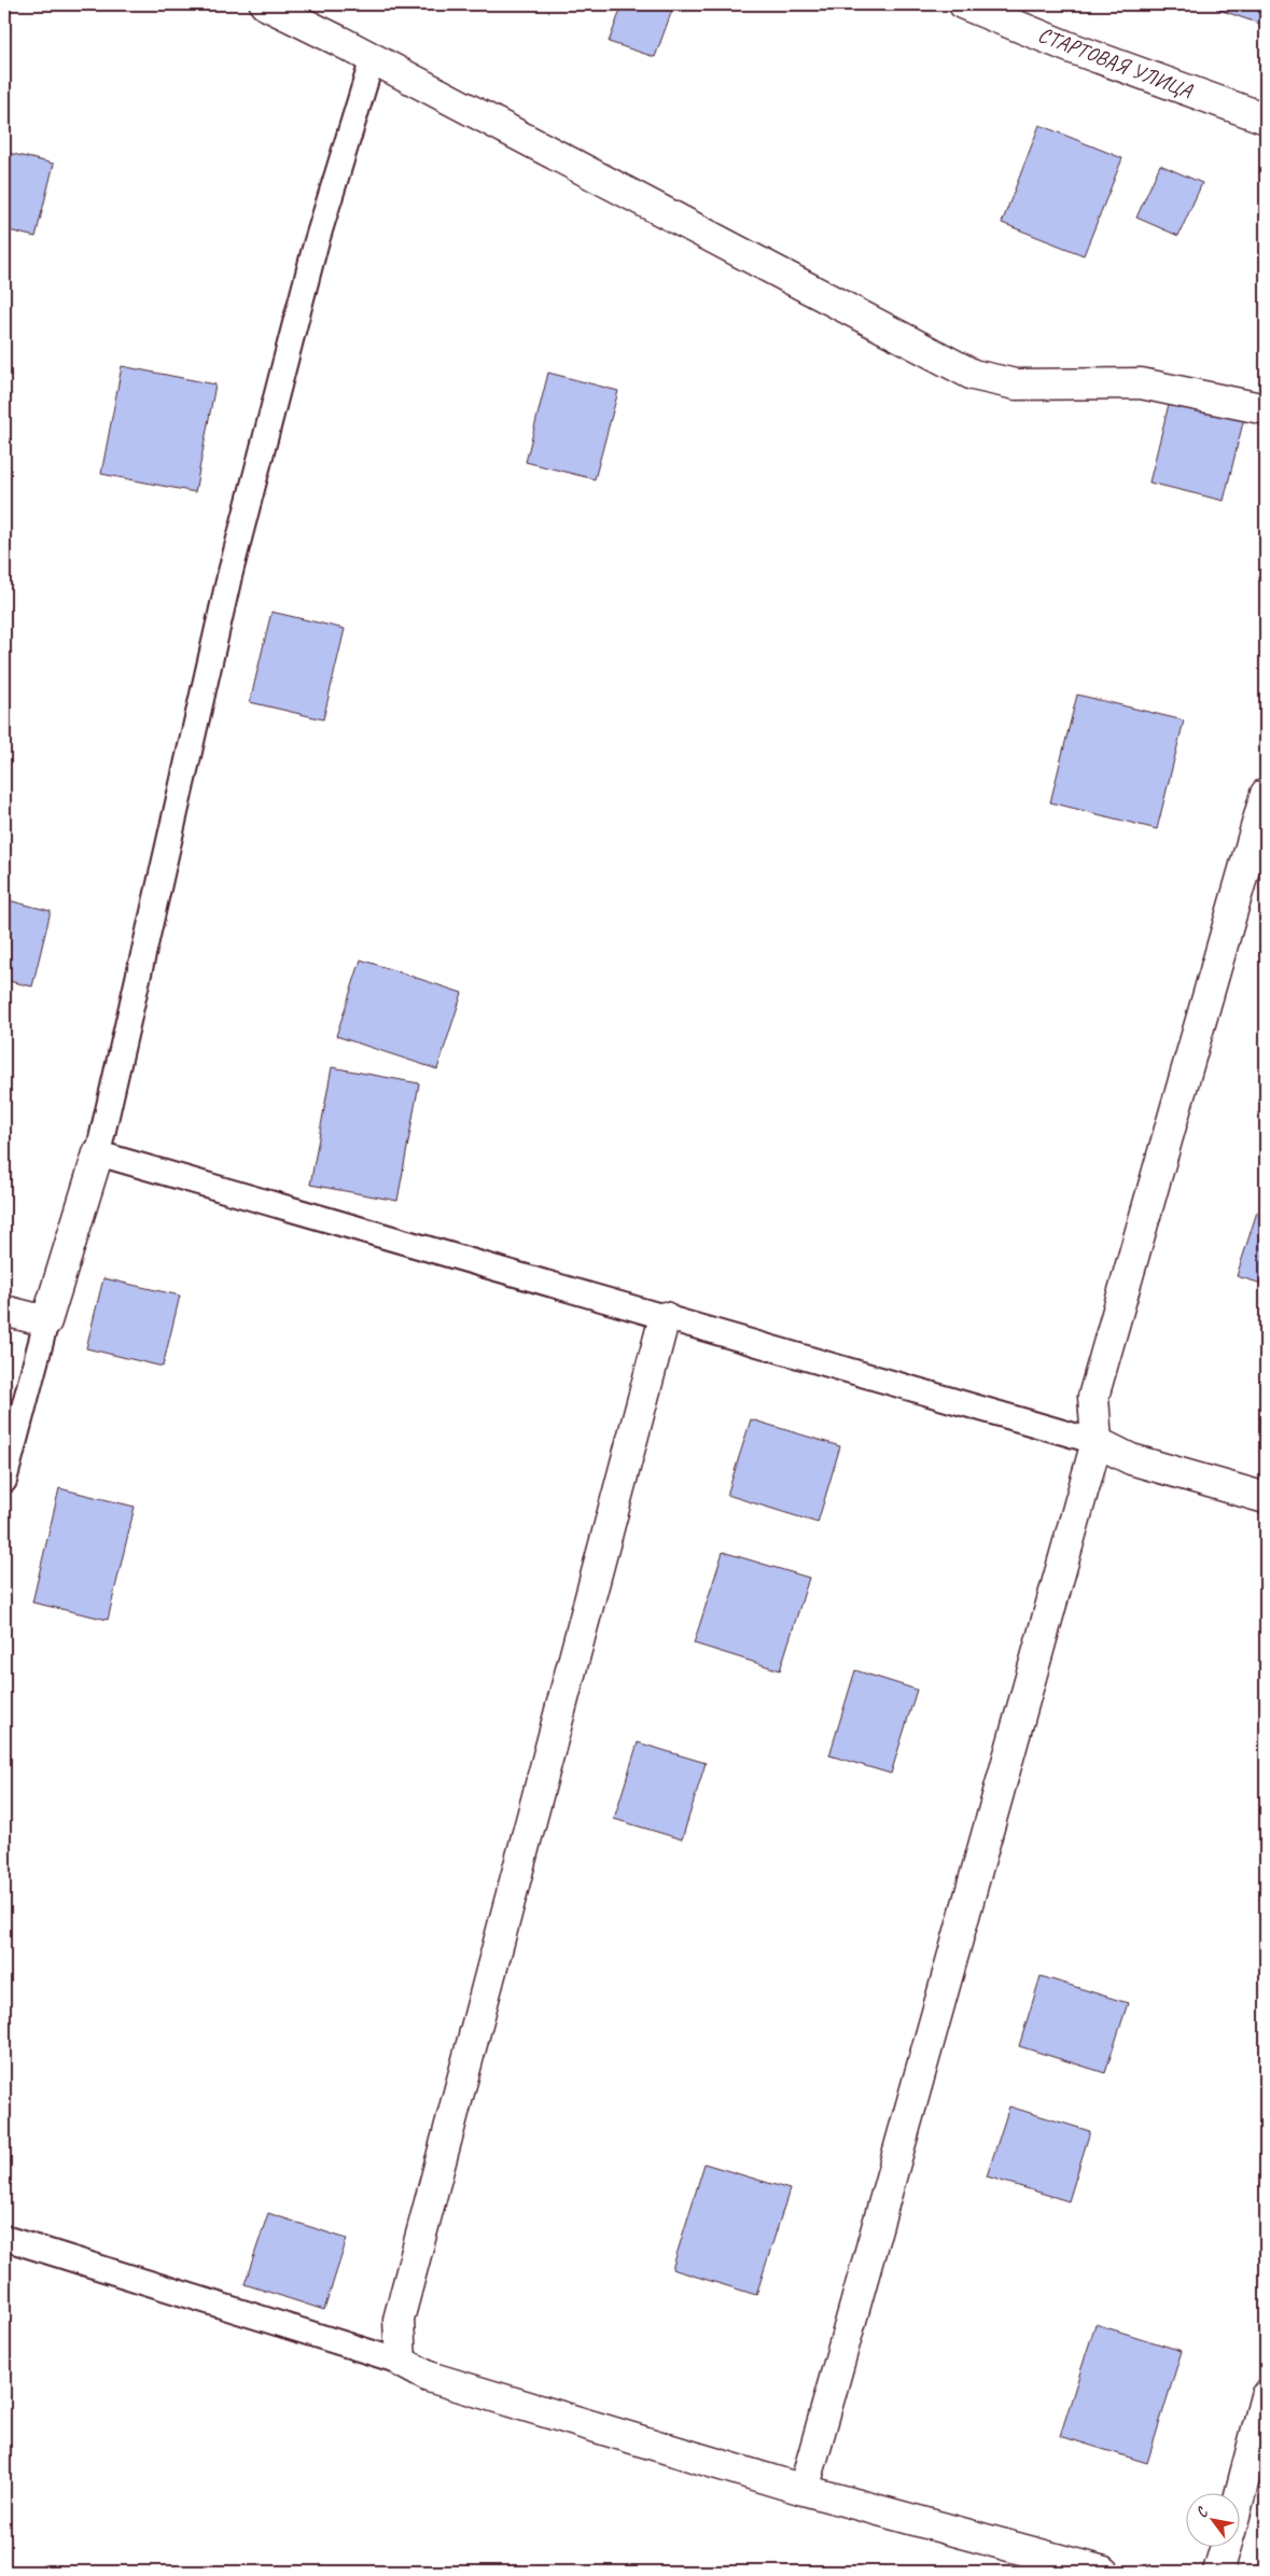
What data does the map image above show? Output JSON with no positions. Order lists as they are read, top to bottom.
{
  "streets": {
    "street": ["СТАРТОВАЯ УЛИЦА"]
  },
  "north": "top left"
}
